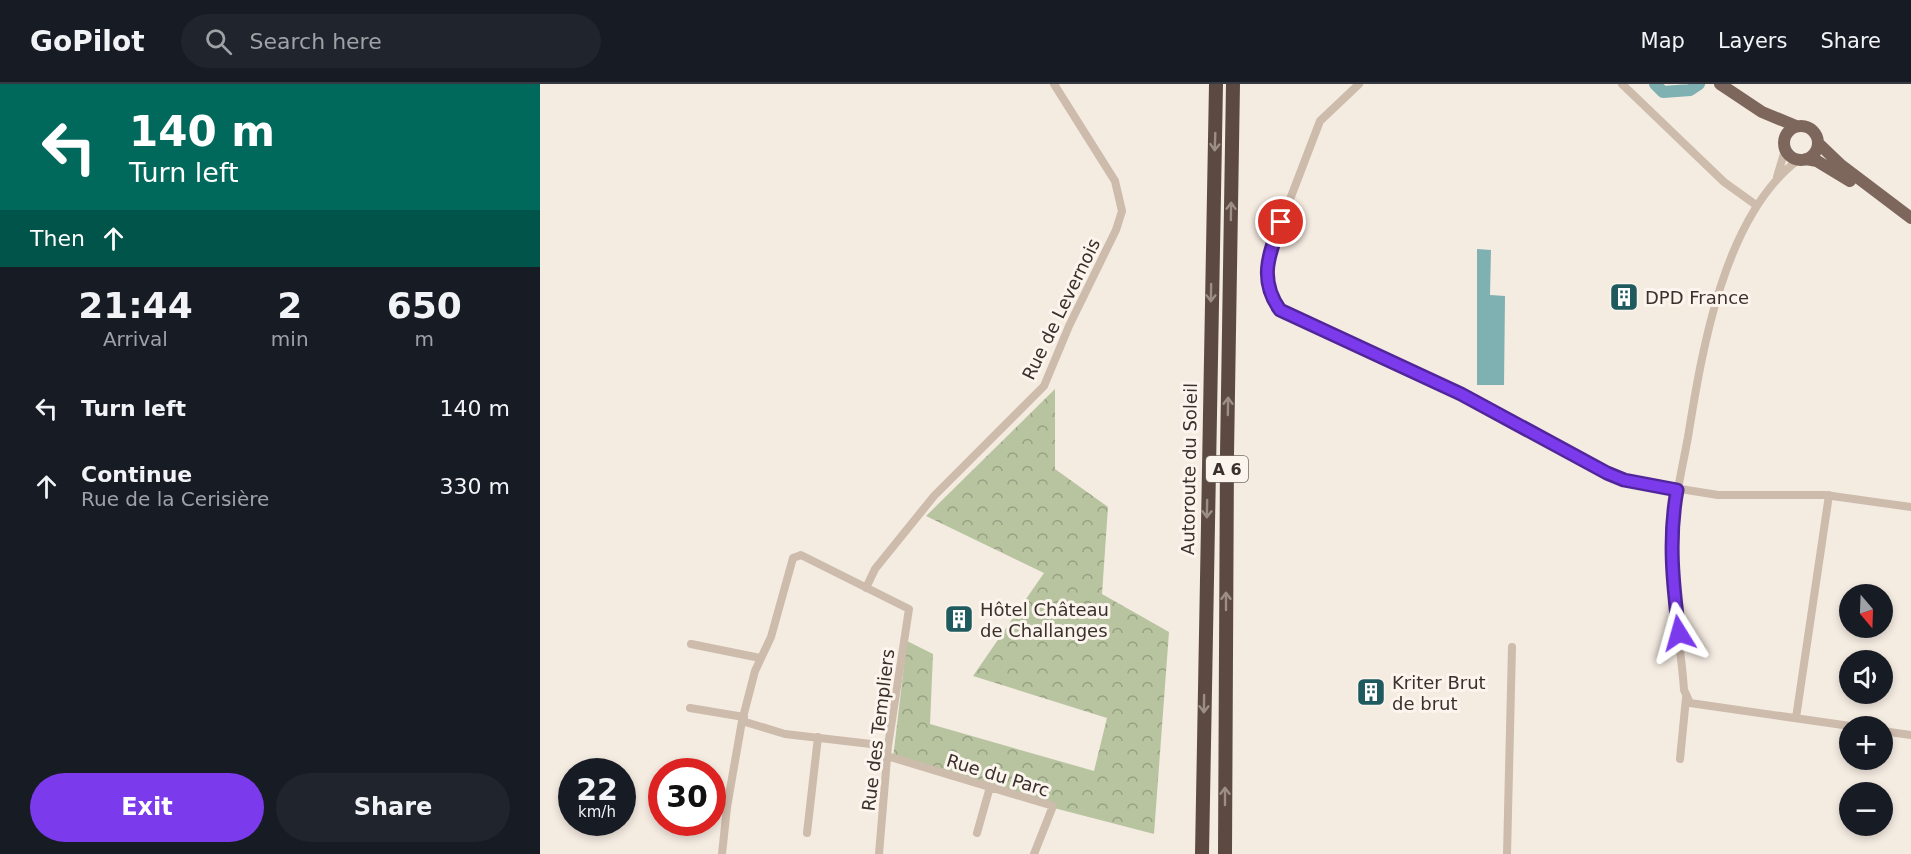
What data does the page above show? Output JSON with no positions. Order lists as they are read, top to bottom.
{
  "streets": {
    "highway": ["Autoroute du Soleil", "A 6"],
    "street": ["Rue de Levernois", "Rue des Templiers", "Rue du Parc"]
  },
  "crossings": [
    ["Rue de Levernois", "Rue des Templiers"],
    ["Rue des Templiers", "Rue du Parc"]
  ],
  "places": {
    "building": ["DPD France", "Hôtel Château de Challanges", "Kriter Brut de brut"]
  },
  "north": "bottom",
  "page": {
    "header": "GoPilot",
    "search": "Search here",
    "nav": ["Map", "Layers", "Share"],
    "turn": ["140 m", "Turn left"],
    "then": "Then",
    "eta": [
      "21:44",
      "Arrival",
      "2",
      "min",
      "650",
      "m"
    ],
    "list": [
      {
        "name": "Turn left",
        "value": "140 m"
      },
      {
        "name": "Continue",
        "note": "Rue de la Cerisière",
        "value": "330 m"
      }
    ],
    "map_buttons": ["+", "−"],
    "speed": "22 km/h",
    "limit": "30",
    "buttons": ["Exit", "Share"]
  }
}
